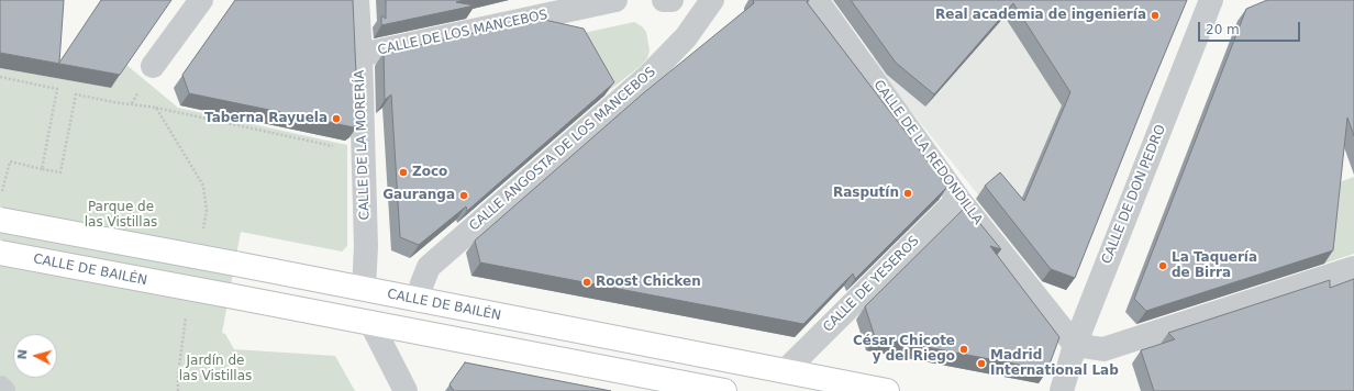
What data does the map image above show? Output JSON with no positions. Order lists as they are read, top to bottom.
{
  "streets": {
    "main road": ["CALLE DE BAILÉN"],
    "street": [
      "CALLE DE LOS MANCEBOS",
      "CALLE DE LA MORERÍA",
      "CALLE ANGOSTA DE LOS MANCEBOS",
      "CALLE DE LA REDONDILLA",
      "CALLE DE DON PEDRO",
      "CALLE DE YESEROS"
    ]
  },
  "crossings": [
    ["CALLE DE LOS MANCEBOS", "CALLE DE LA MORERÍA"],
    ["CALLE DE LA MORERÍA", "CALLE DE BAILÉN"],
    ["CALLE ANGOSTA DE LOS MANCEBOS", "CALLE DE BAILÉN"],
    ["CALLE DE LA REDONDILLA", "CALLE DE DON PEDRO"],
    ["CALLE DE LA REDONDILLA", "CALLE DE YESEROS"],
    ["CALLE DE BAILÉN", "CALLE DE YESEROS"]
  ],
  "parks": ["Parque de las Vistillas", "Jardín de las Vistillas"],
  "places": [
    "Real academia de ingeniería",
    "Taberna Rayuela",
    "Zoco",
    "Rasputín",
    "Gauranga",
    "La Taquería de Birra",
    "Roost Chicken",
    "César Chicote y del Riego",
    "Madrid International Lab"
  ],
  "scale_bar": "20 m",
  "north": "left"
}
